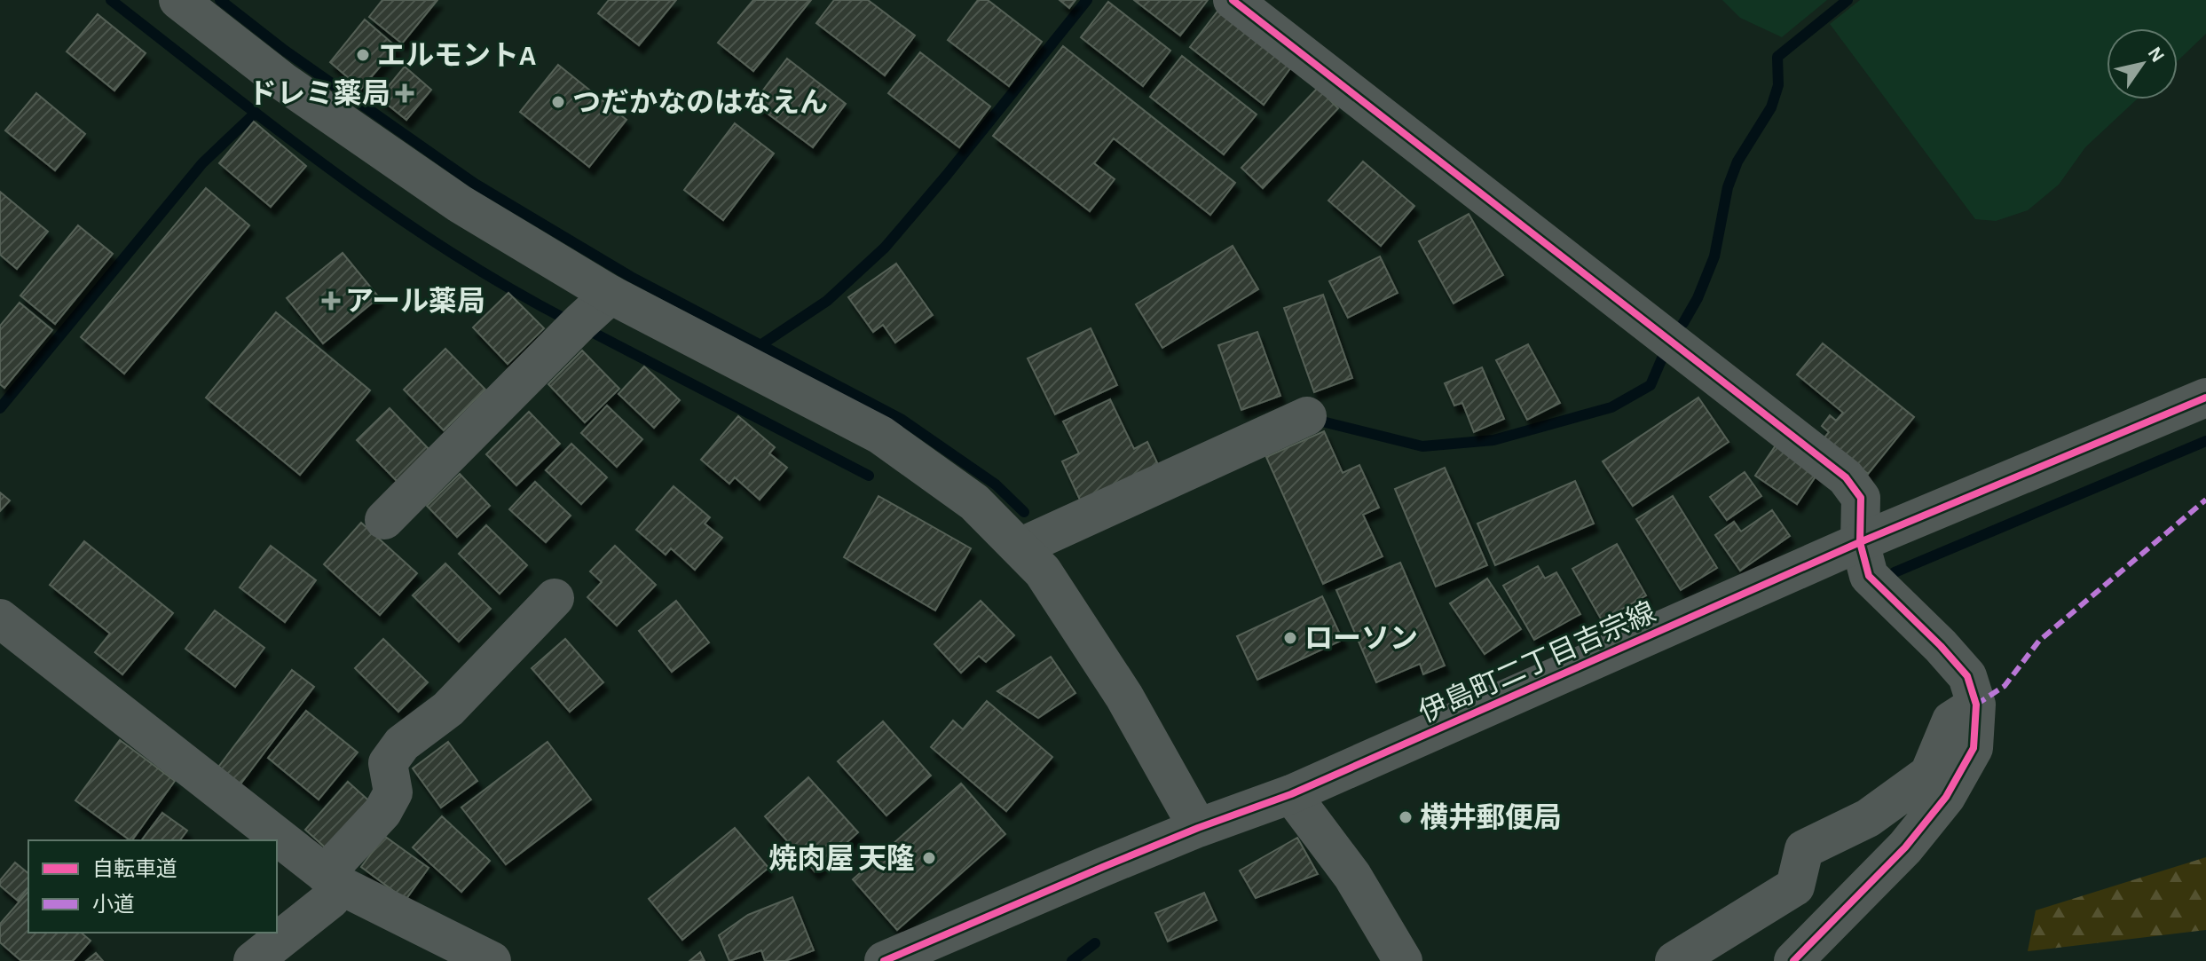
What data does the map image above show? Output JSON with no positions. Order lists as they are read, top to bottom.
{
  "streets": {
    "street": ["伊島町二丁目吉宗線"]
  },
  "places": {
    "other": [
      "エルモントA",
      "つだかなのはなえん",
      "ローソン",
      "横井郵便局",
      "焼肉屋 天隆"
    ],
    "health": ["ドレミ薬局", "アール薬局"]
  },
  "legend": ["自転車道", "小道"],
  "north": "top right"
}
